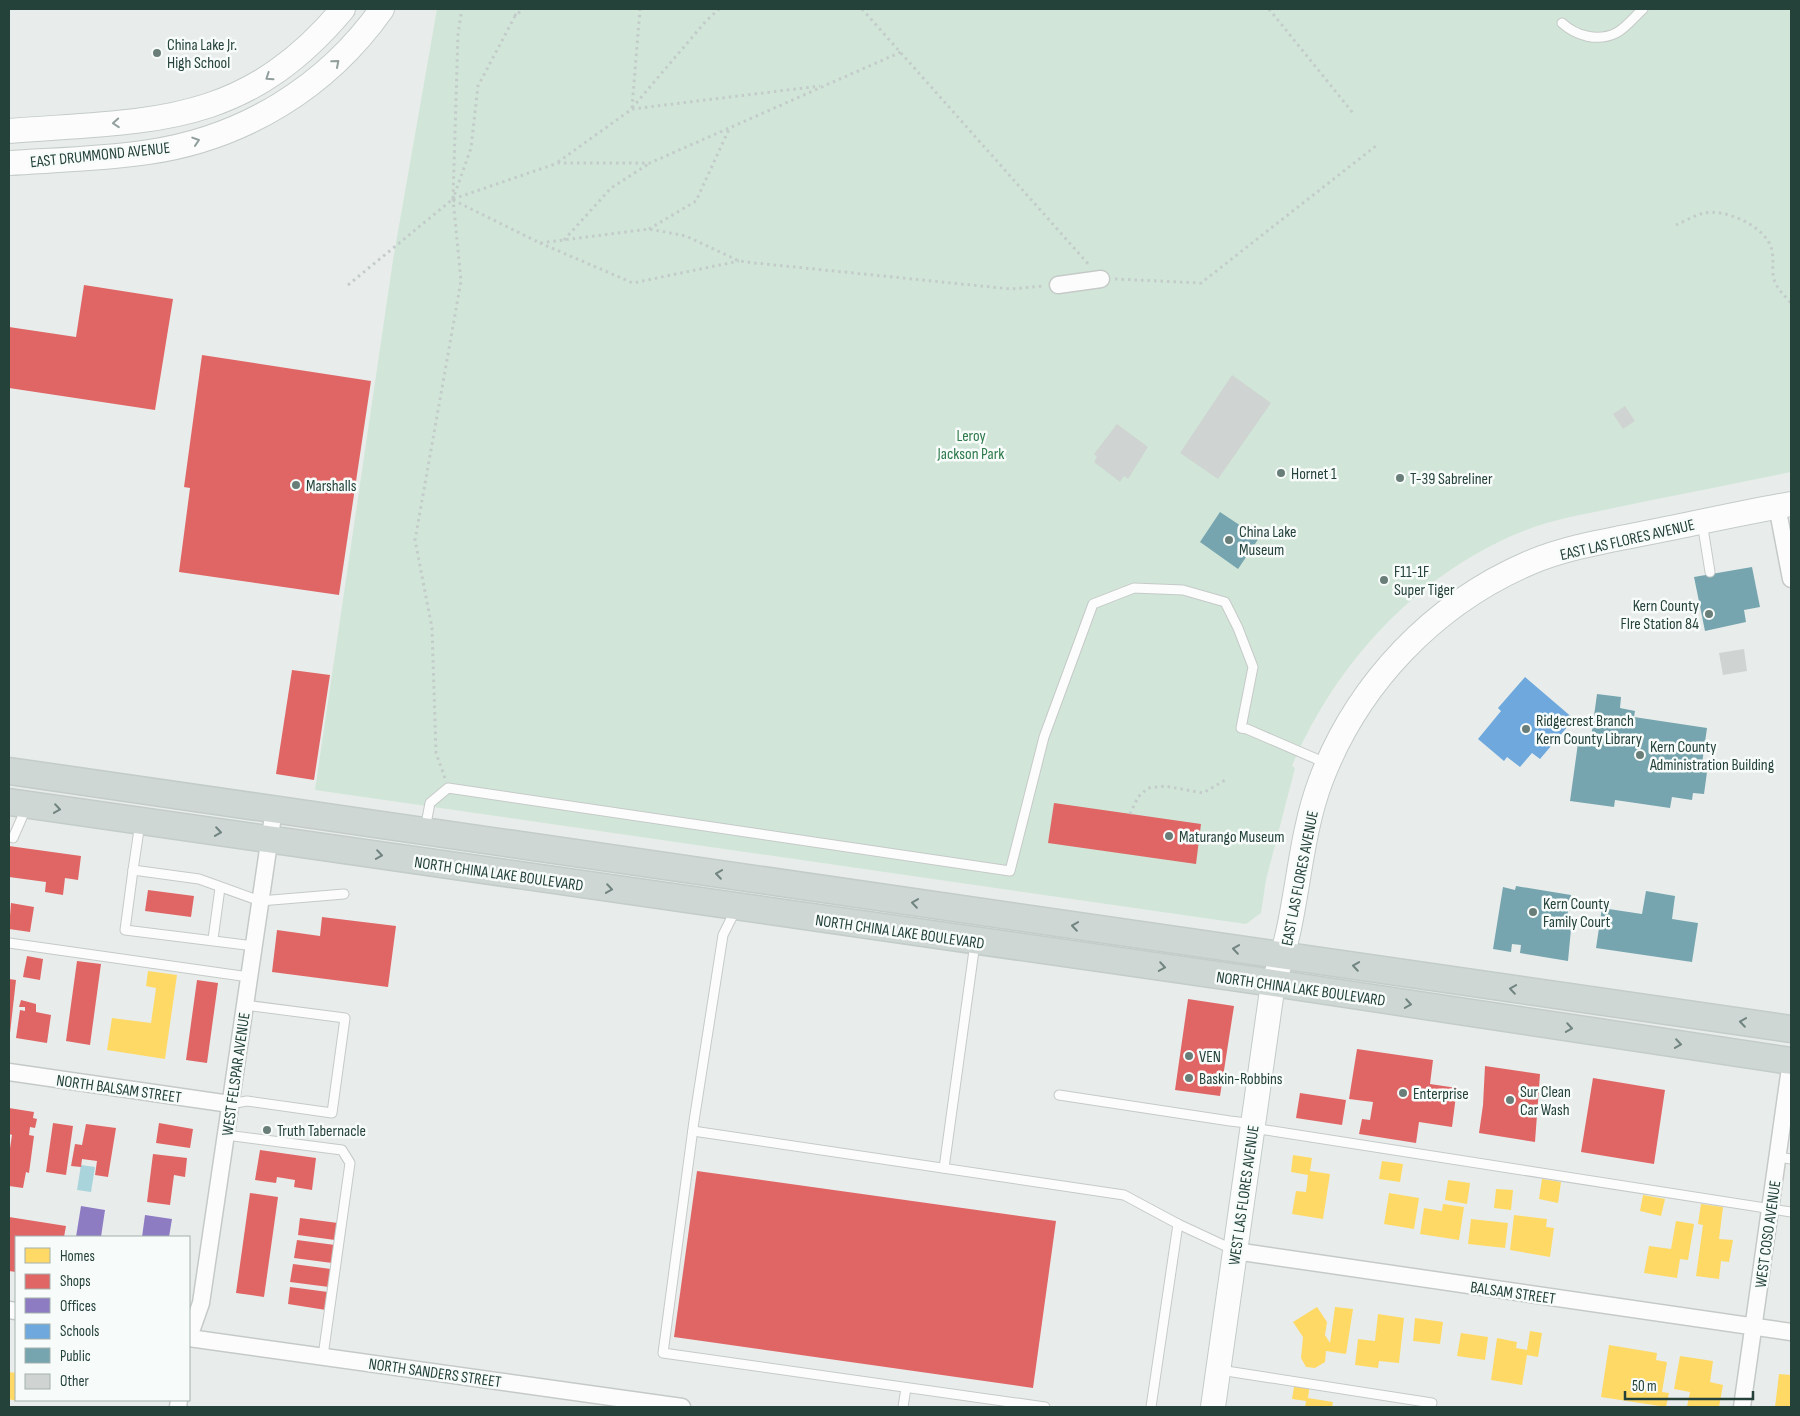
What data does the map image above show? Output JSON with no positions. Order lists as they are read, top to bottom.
{
  "streets": {
    "main road": ["NORTH CHINA LAKE BOULEVARD"],
    "street": [
      "EAST DRUMMOND AVENUE",
      "EAST LAS FLORES AVENUE",
      "WEST FELSPAR AVENUE",
      "NORTH BALSAM STREET",
      "WEST LAS FLORES AVENUE",
      "WEST COSO AVENUE",
      "BALSAM STREET",
      "NORTH SANDERS STREET"
    ]
  },
  "crossings": [
    ["EAST LAS FLORES AVENUE", "NORTH CHINA LAKE BOULEVARD"],
    ["EAST LAS FLORES AVENUE", "WEST LAS FLORES AVENUE"],
    ["NORTH CHINA LAKE BOULEVARD", "WEST FELSPAR AVENUE"],
    ["NORTH CHINA LAKE BOULEVARD", "WEST LAS FLORES AVENUE"],
    ["NORTH CHINA LAKE BOULEVARD", "WEST COSO AVENUE"],
    ["WEST FELSPAR AVENUE", "NORTH BALSAM STREET"],
    ["WEST LAS FLORES AVENUE", "BALSAM STREET"],
    ["WEST COSO AVENUE", "BALSAM STREET"]
  ],
  "parks": ["Leroy Jackson Park"],
  "places": [
    "China Lake Jr. High School",
    "Hornet 1",
    "T-39 Sabreliner",
    "Marshalls",
    "China Lake Museum",
    "F11-1F Super Tiger",
    "Kern County FIre Station 84",
    "Ridgecrest Branch Kern County Library",
    "Kern County Administration Building",
    "Maturango Museum",
    "Kern County Family Court",
    "VEN",
    "Baskin-Robbins",
    "Enterprise",
    "Sur Clean Car Wash",
    "Truth Tabernacle"
  ],
  "legend": [
    "Homes",
    "Shops",
    "Offices",
    "Schools",
    "Public",
    "Other"
  ],
  "scale_bar": "50 m"
}
